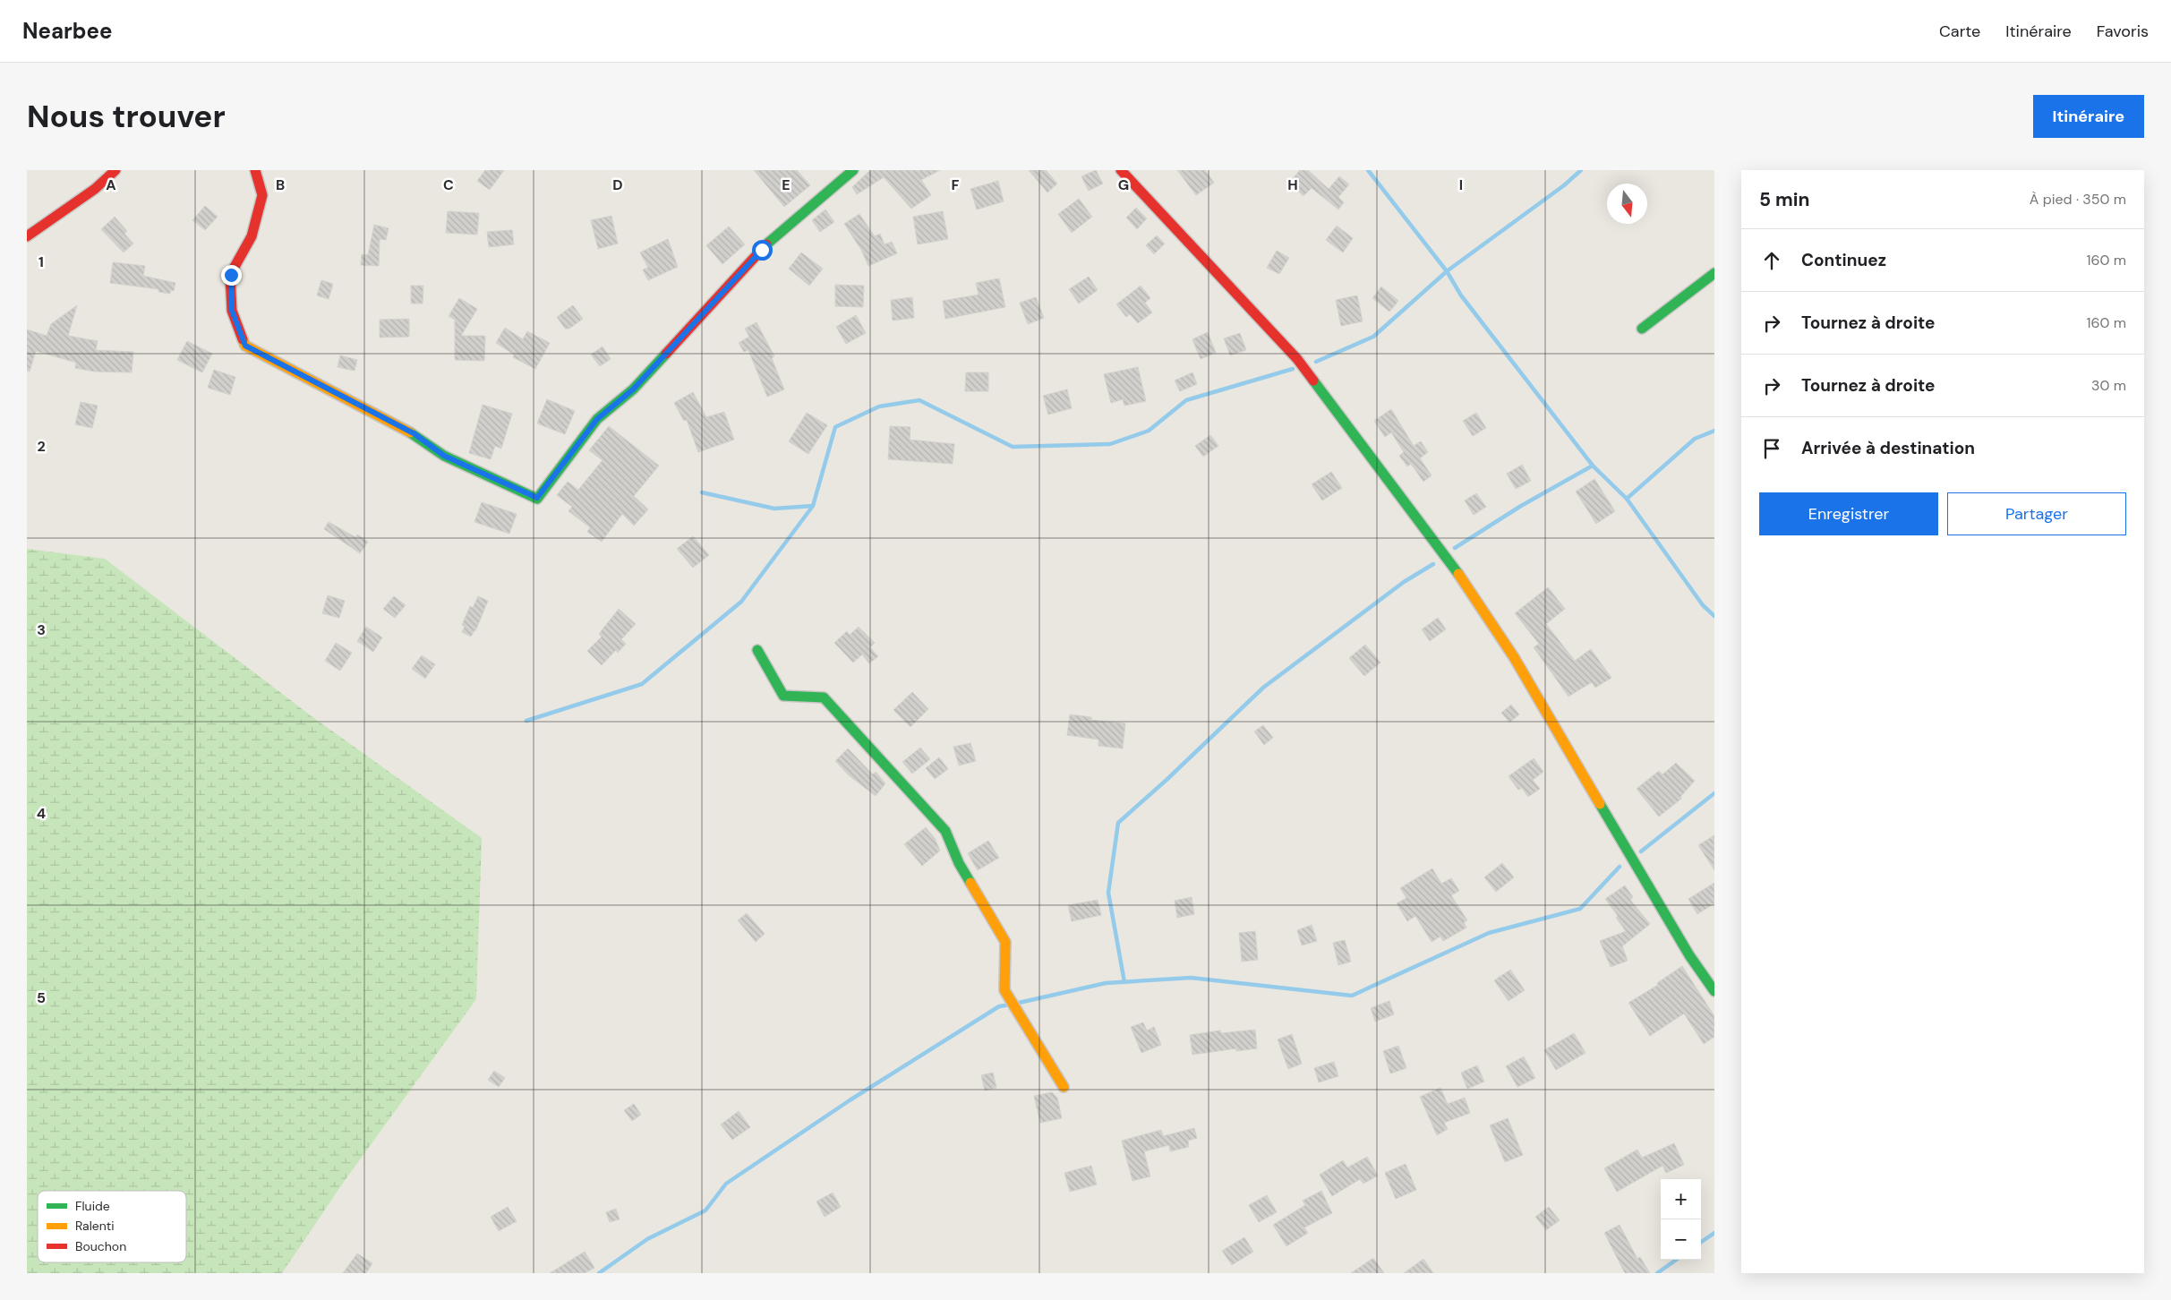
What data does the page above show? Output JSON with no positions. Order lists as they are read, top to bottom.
{
  "legend": ["Fluide", "Ralenti", "Bouchon"],
  "north": "bottom",
  "page": {
    "header": "Nearbee",
    "nav": ["Carte", "Itinéraire", "Favoris"],
    "buttons": [
      "Itinéraire",
      ["Enregistrer", "Partager"]
    ],
    "title": "Nous trouver",
    "heading": ["5 min", "À pied · 350 m"],
    "list": [
      ["Continuez", "160 m"],
      ["Tournez à droite", "160 m"],
      ["Tournez à droite", "30 m"],
      "Arrivée à destination"
    ],
    "map_buttons": ["+", "−"]
  },
  "grid": {
    "columns": [
      "A",
      "B",
      "C",
      "D",
      "E",
      "F",
      "G",
      "H",
      "I"
    ],
    "rows": [
      "1",
      "2",
      "3",
      "4",
      "5"
    ]
  }
}
